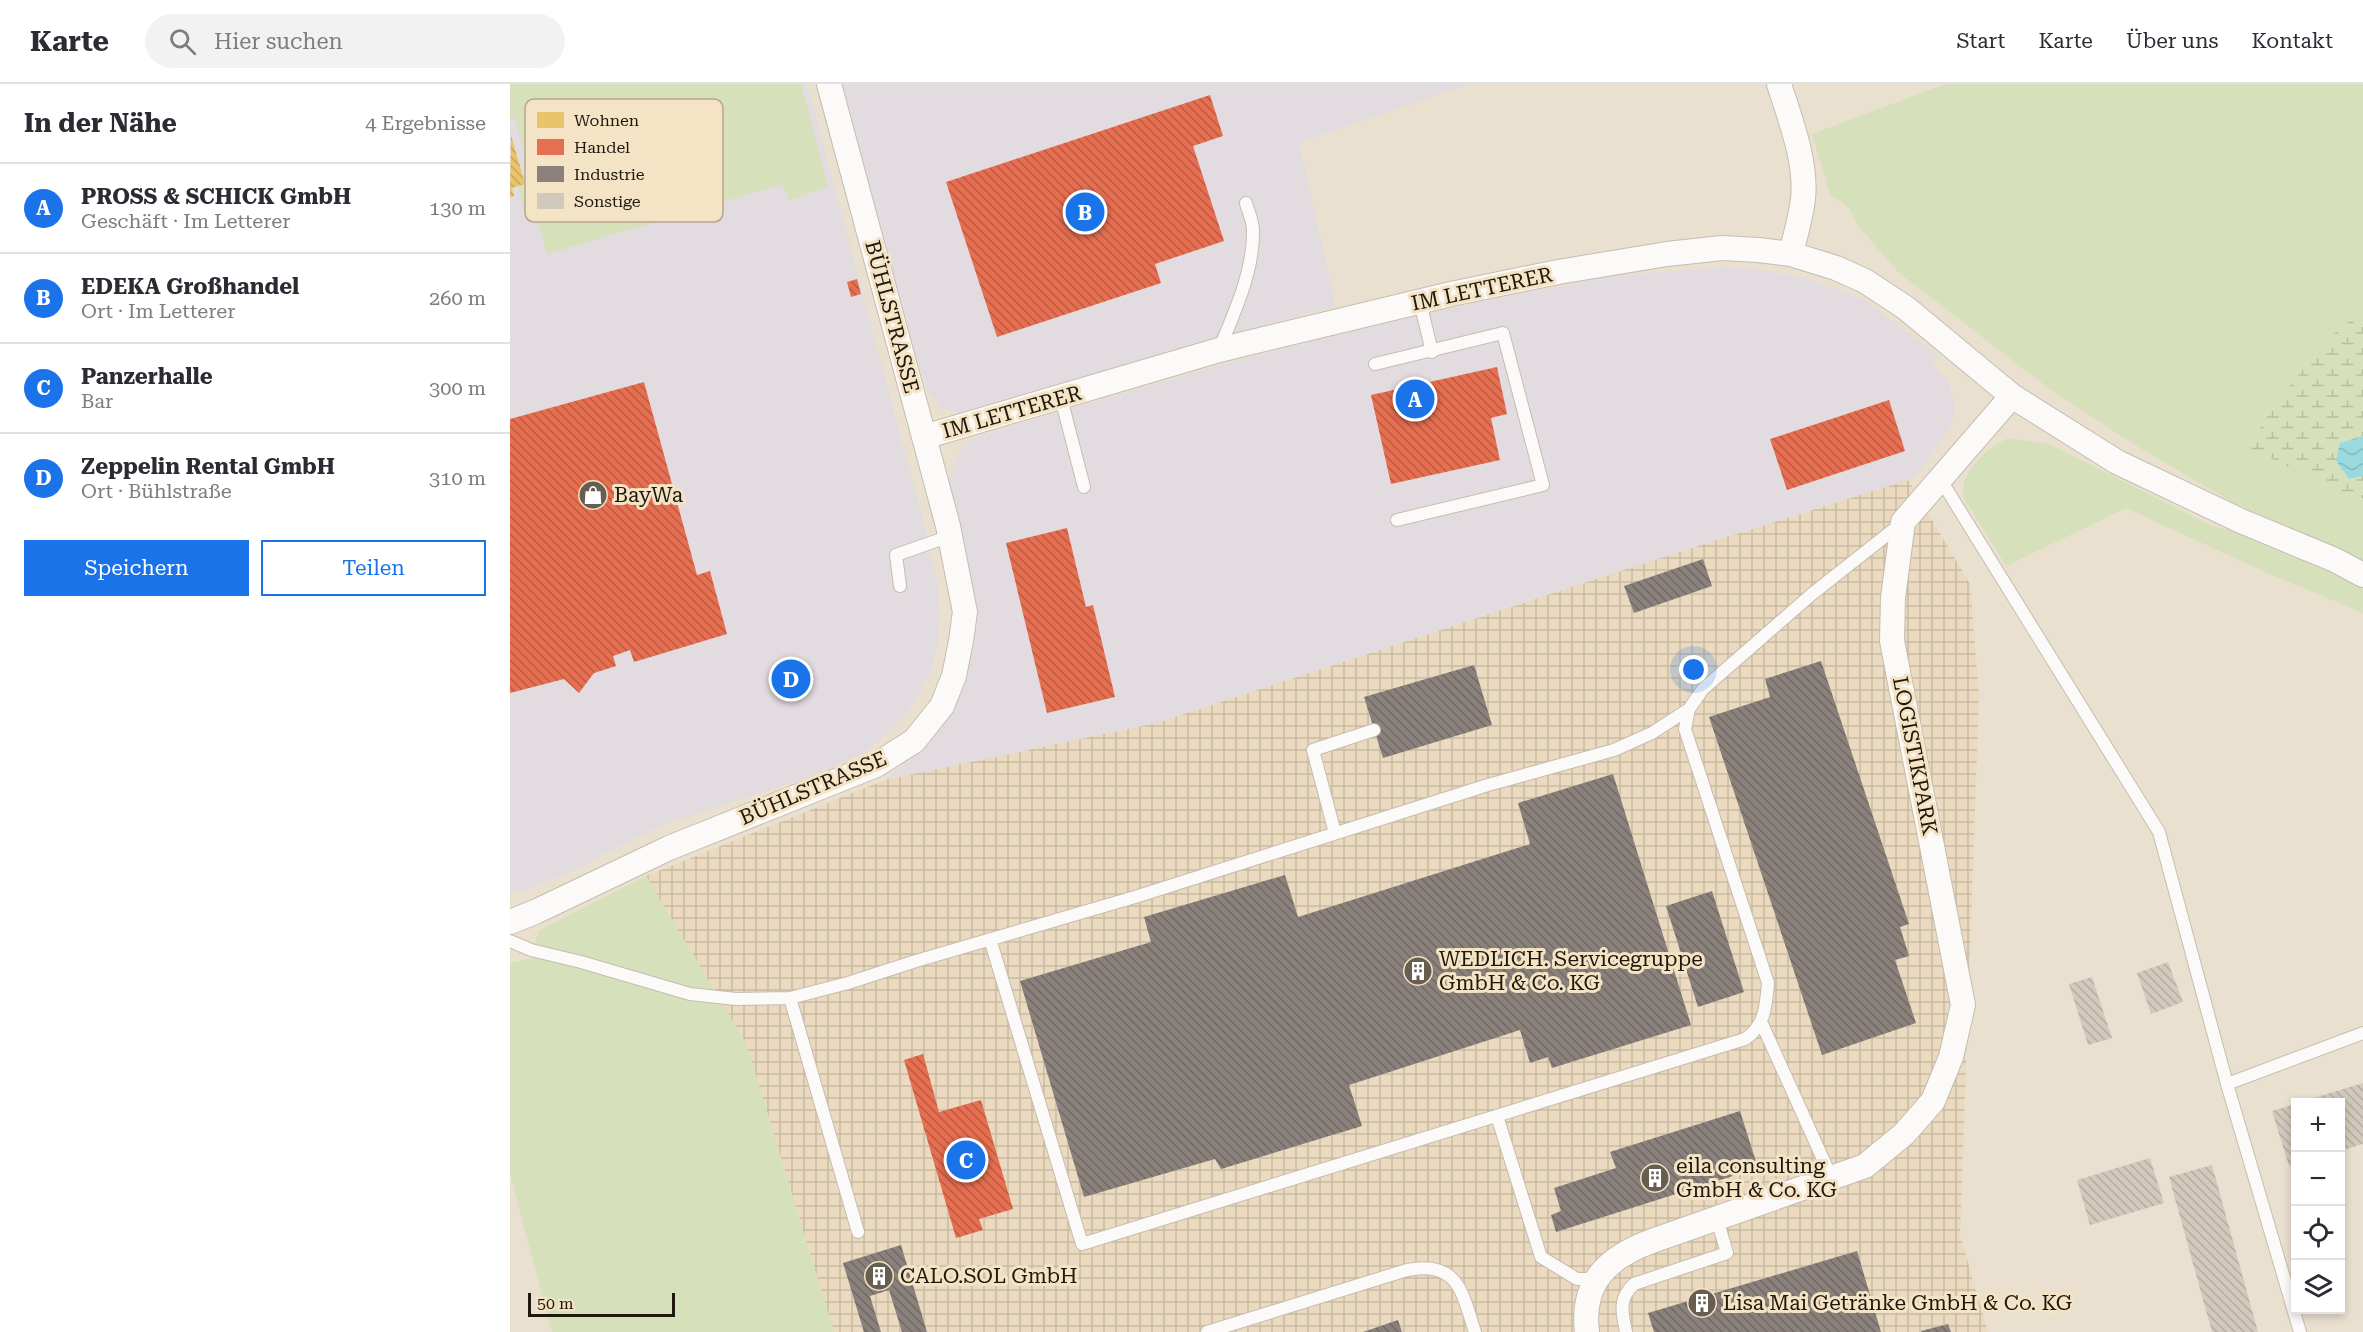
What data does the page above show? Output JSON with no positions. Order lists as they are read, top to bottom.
{
  "streets": {
    "street": ["IM LETTERER", "BÜHLSTRASSE", "LOGISTIKPARK"]
  },
  "crossings": [
    ["IM LETTERER", "BÜHLSTRASSE"]
  ],
  "places": {
    "shop": ["BayWa"],
    "building": [
      "WEDLICH. Servicegruppe GmbH & Co. KG",
      "eila consulting GmbH & Co. KG",
      "CALO.SOL GmbH",
      "Lisa Mai Getränke GmbH & Co. KG"
    ]
  },
  "legend": [
    "Wohnen",
    "Handel",
    "Industrie",
    "Sonstige"
  ],
  "scale_bar": "50 m",
  "page": {
    "header": "Karte",
    "search": "Hier suchen",
    "nav": [
      "Start",
      "Karte",
      "Über uns",
      "Kontakt"
    ],
    "heading": ["In der Nähe", "4 Ergebnisse"],
    "list": [
      {
        "mark": "A",
        "name": "PROSS & SCHICK GmbH",
        "note": "Geschäft · Im Letterer",
        "value": "130 m"
      },
      {
        "mark": "B",
        "name": "EDEKA Großhandel",
        "note": "Ort · Im Letterer",
        "value": "260 m"
      },
      {
        "mark": "C",
        "name": "Panzerhalle",
        "note": "Bar",
        "value": "300 m"
      },
      {
        "mark": "D",
        "name": "Zeppelin Rental GmbH",
        "note": "Ort · Bühlstraße",
        "value": "310 m"
      }
    ],
    "pins": [
      "B",
      "A",
      "D",
      "C"
    ],
    "buttons": ["Speichern", "Teilen"],
    "map_buttons": ["+", "−"],
    "scale": "50 m"
  }
}
